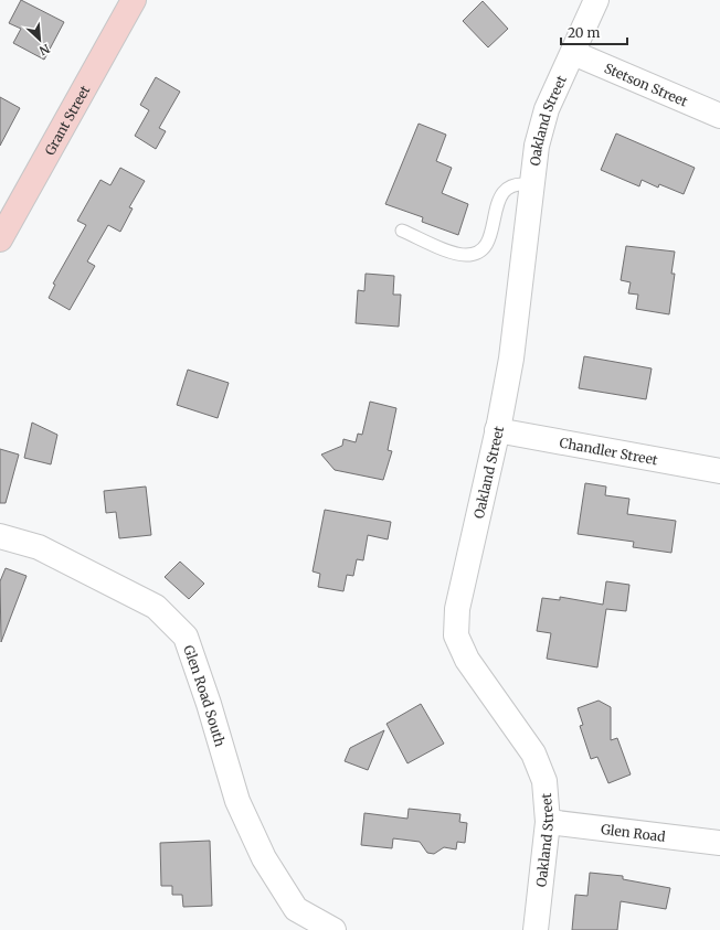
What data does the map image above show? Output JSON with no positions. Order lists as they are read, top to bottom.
{
  "streets": {
    "street": [
      "Stetson Street",
      "Grant Street",
      "Oakland Street",
      "Chandler Street",
      "Glen Road South",
      "Glen Road"
    ]
  },
  "crossings": [
    ["Stetson Street", "Oakland Street"],
    ["Oakland Street", "Chandler Street"],
    ["Oakland Street", "Glen Road"]
  ],
  "scale_bar": "20 m",
  "north": "bottom right"
}
